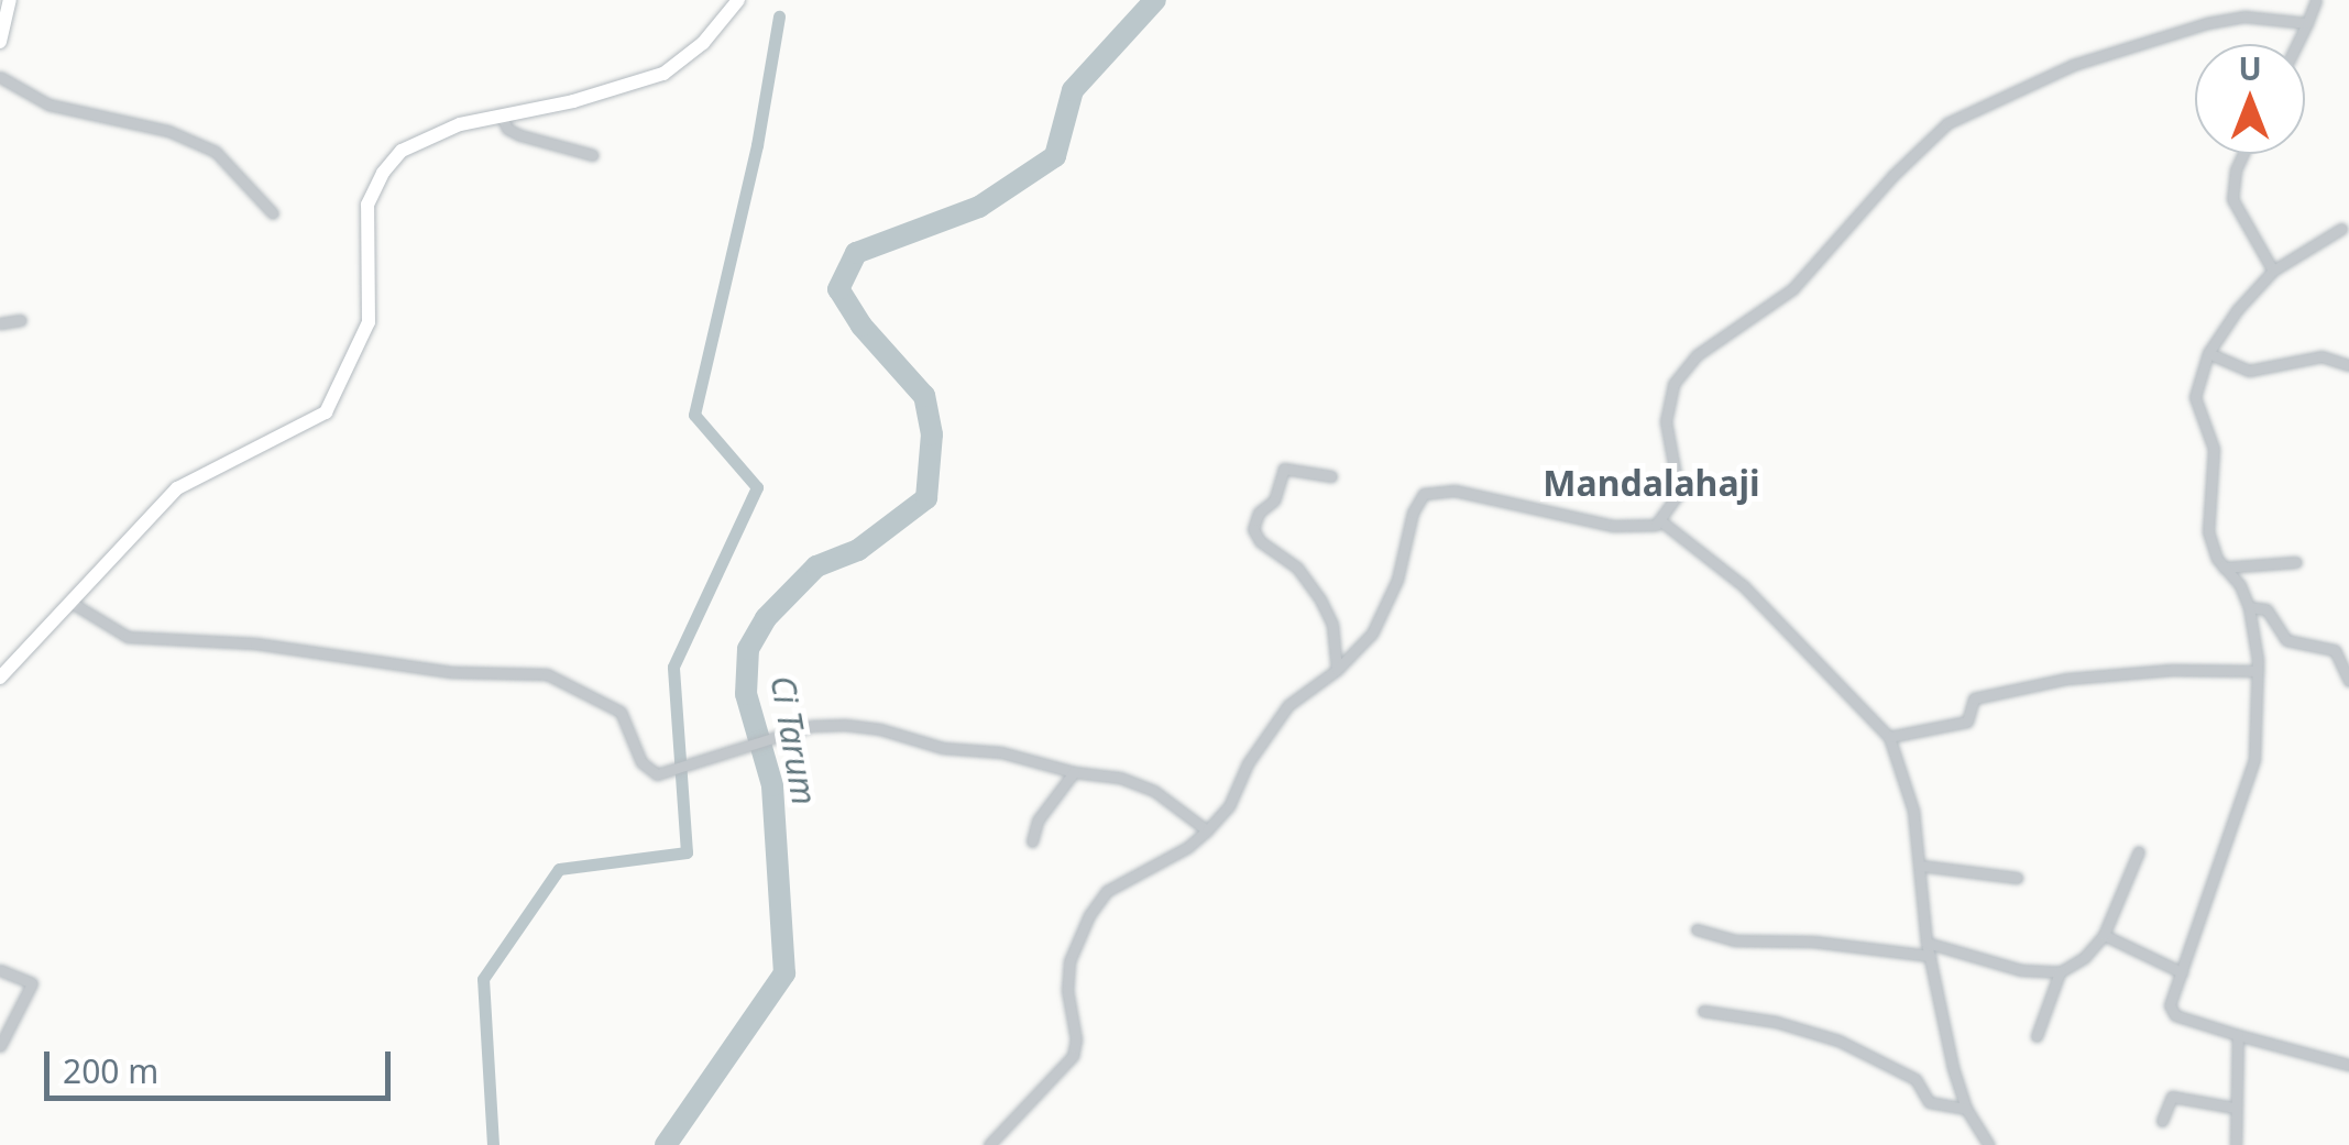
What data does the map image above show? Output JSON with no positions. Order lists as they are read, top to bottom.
{
  "districts": ["Mandalahaji"],
  "water": ["Ci Tarum"],
  "scale_bar": "200 m",
  "north": "top"
}
